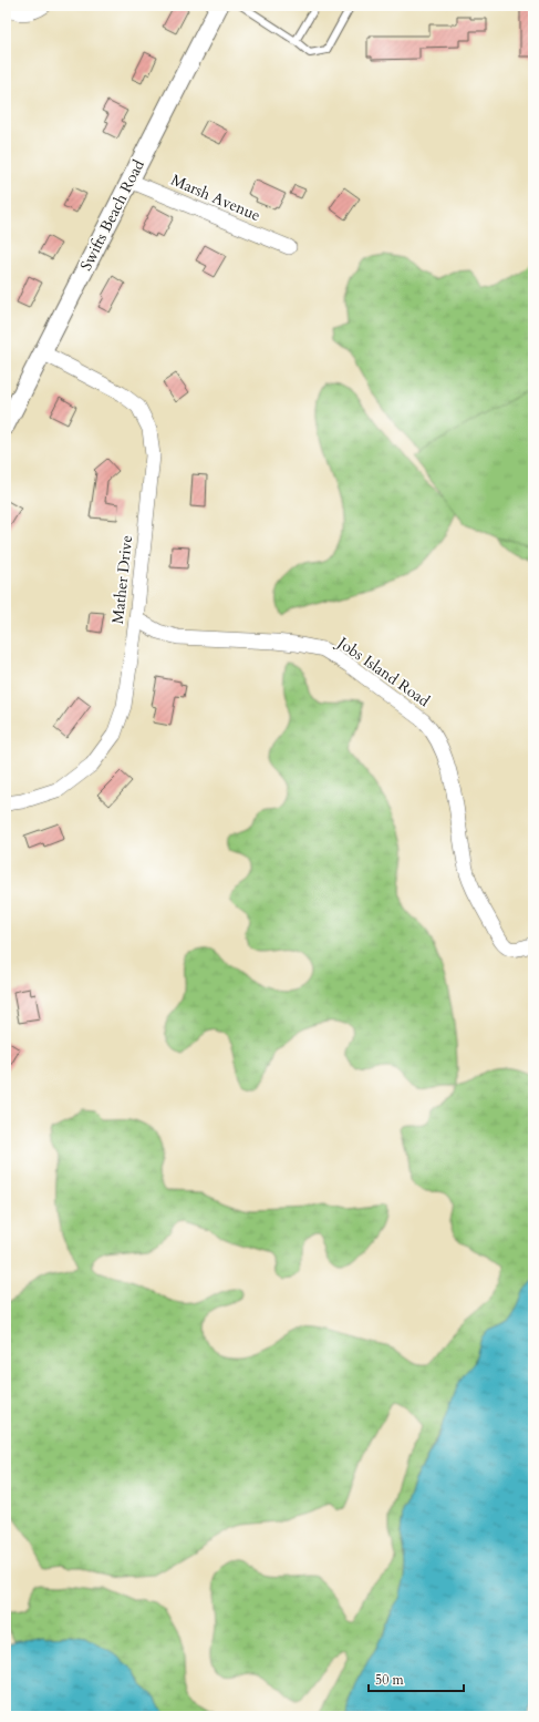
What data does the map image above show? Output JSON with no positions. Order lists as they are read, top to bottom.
{
  "streets": {
    "street": [
      "Marsh Avenue",
      "Swifts Beach Road",
      "Mather Drive",
      "Jobs Island Road"
    ]
  },
  "crossings": [
    ["Marsh Avenue", "Swifts Beach Road"],
    ["Swifts Beach Road", "Mather Drive"],
    ["Mather Drive", "Jobs Island Road"]
  ],
  "scale_bar": "50 m"
}
